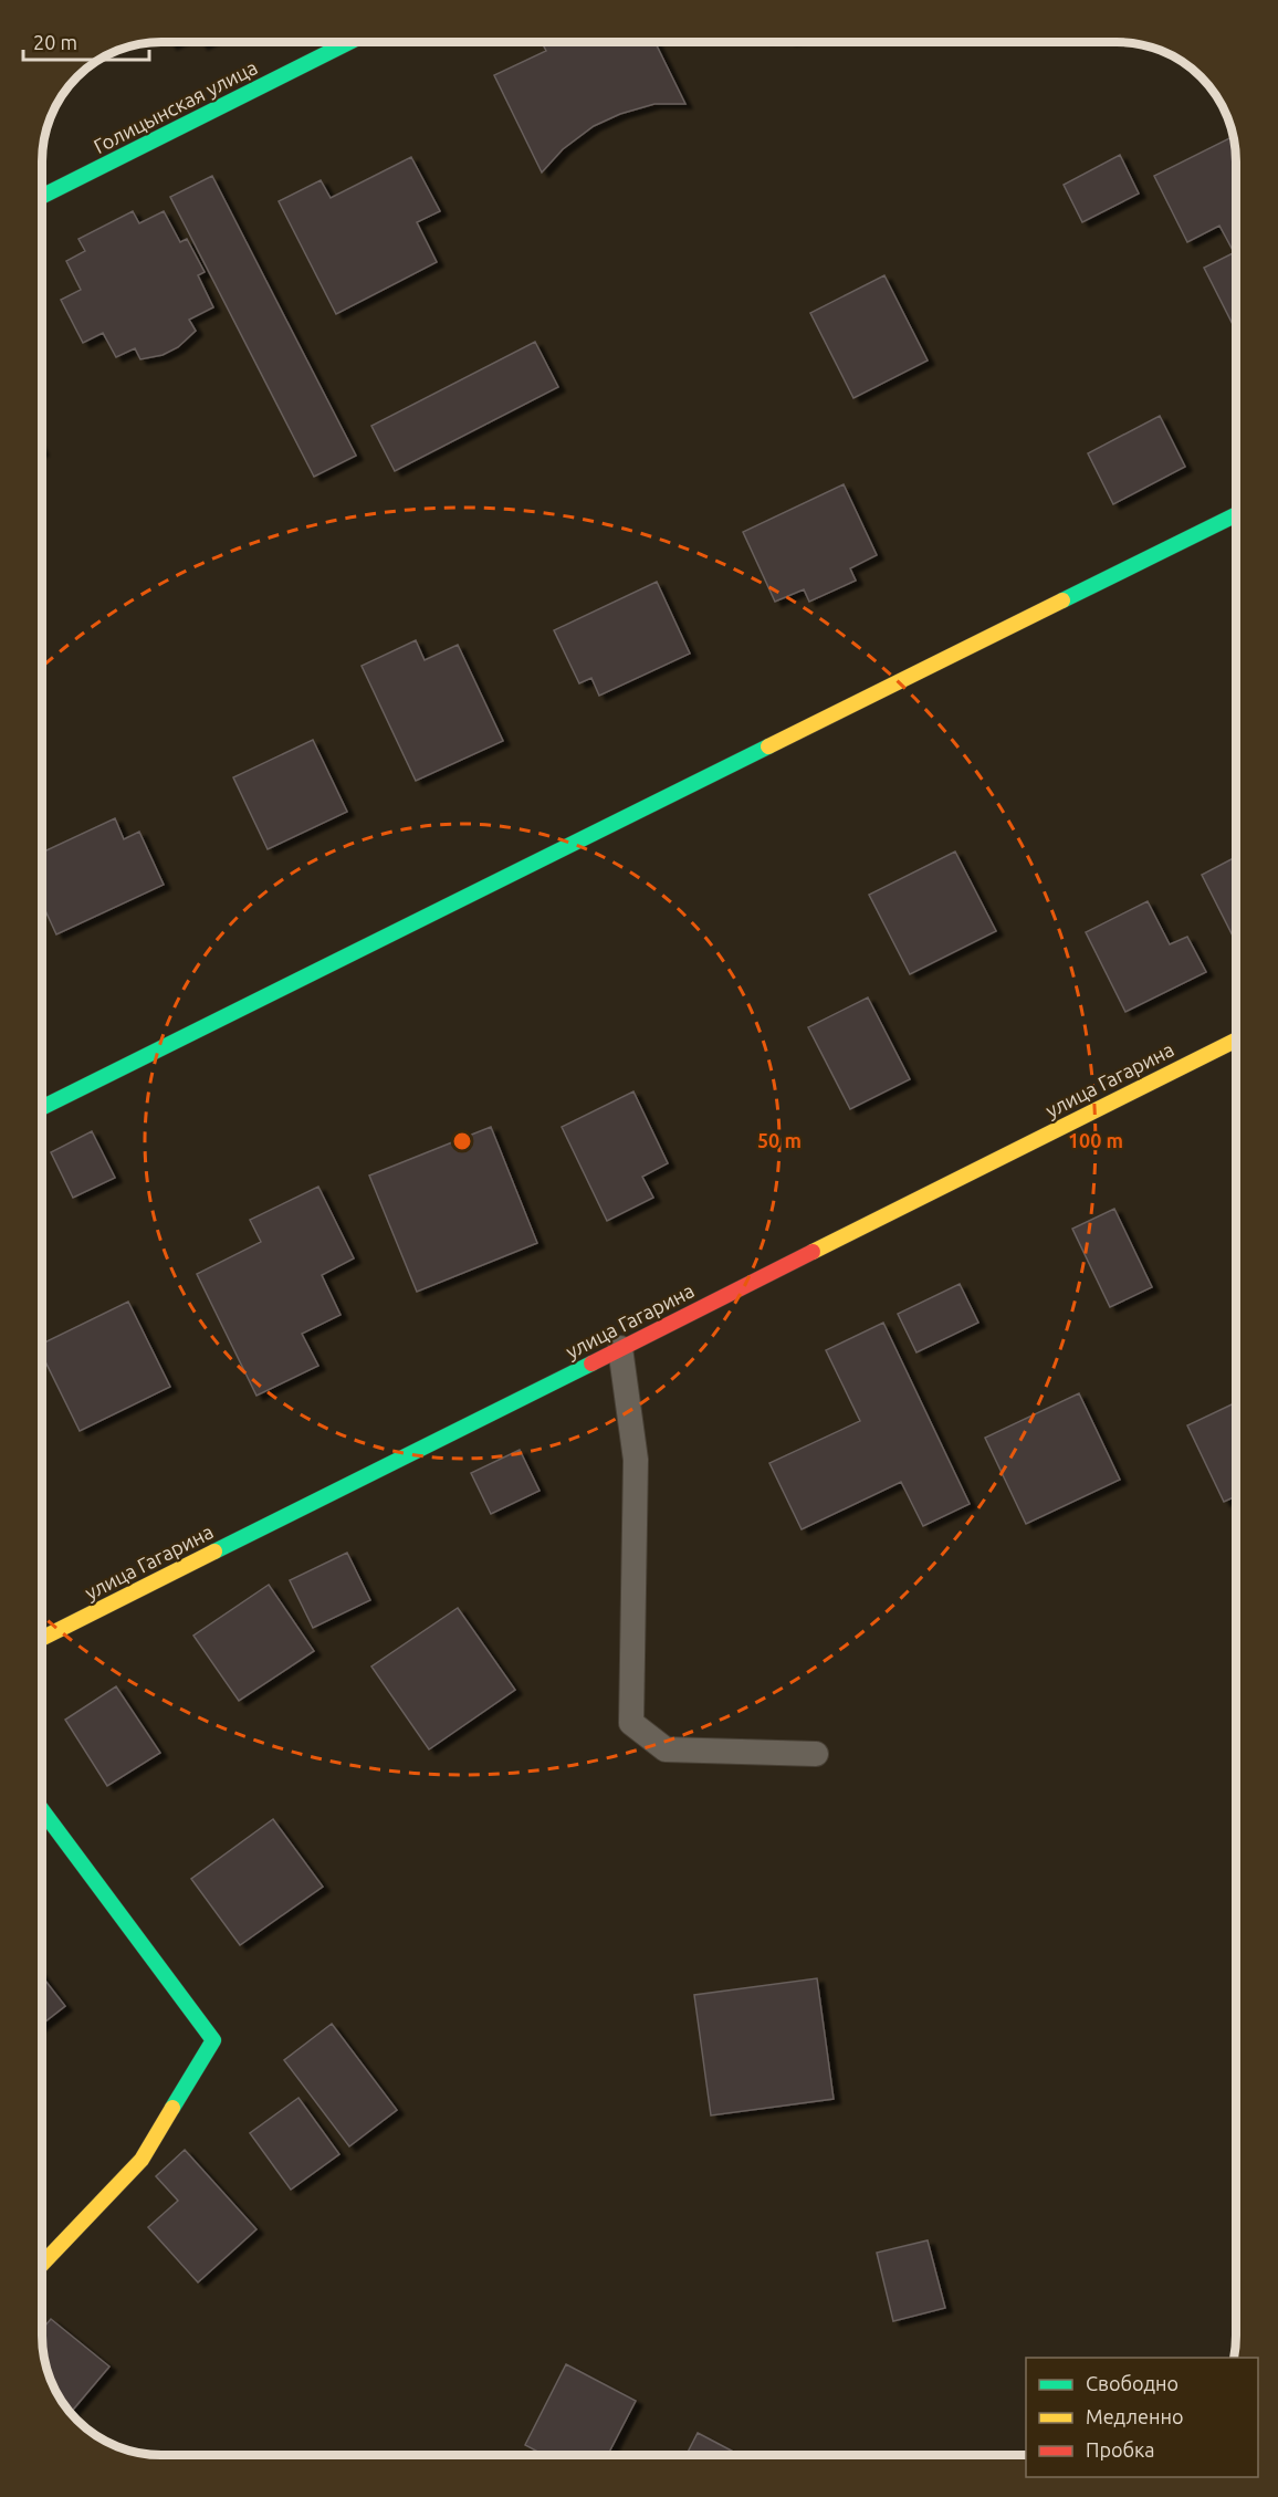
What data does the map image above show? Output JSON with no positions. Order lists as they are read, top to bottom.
{
  "streets": {
    "street": ["Голицынская улица", "улица Гагарина"]
  },
  "legend": ["Свободно", "Медленно", "Пробка"],
  "scale_bar": "20 m",
  "rings": ["50 m", "100 m"]
}
